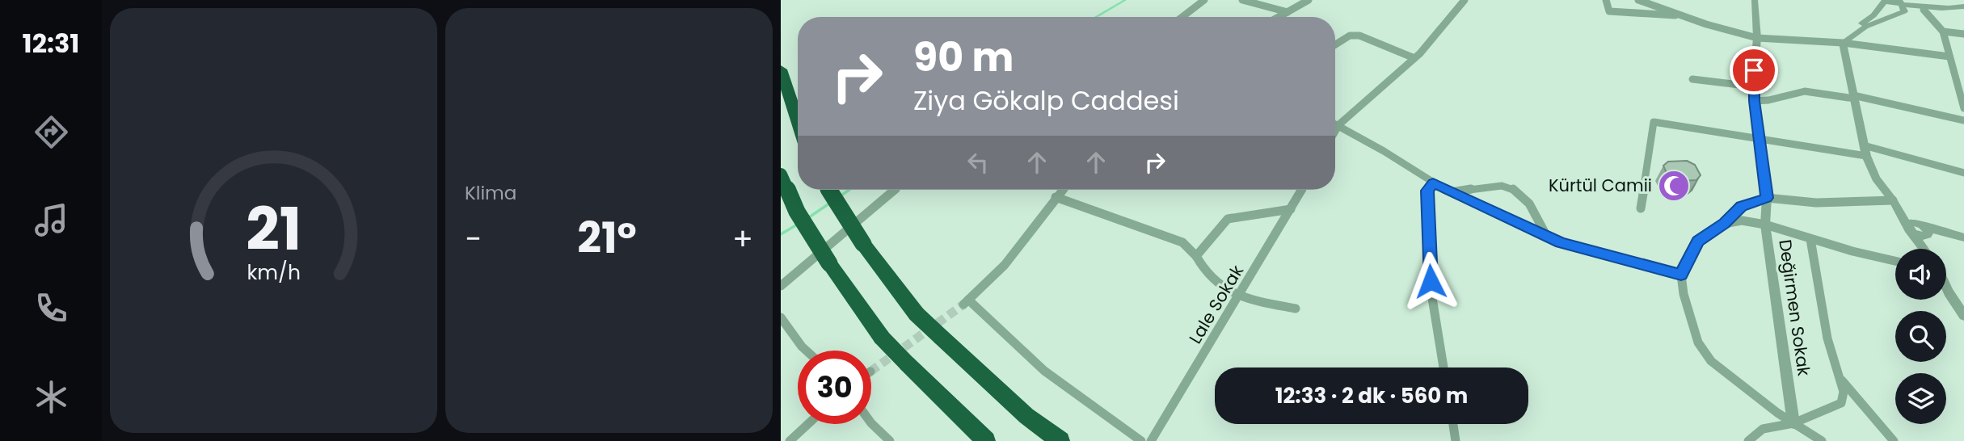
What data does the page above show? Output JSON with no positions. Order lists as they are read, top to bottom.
{
  "streets": {
    "street": ["Lale Sokak", "Değirmen Sokak"]
  },
  "places": {
    "mosque": ["Kürtül Camii"]
  },
  "page": {
    "tabs": "12:31",
    "tile": "Klima",
    "turn": ["90 m", "Ziya Gökalp Caddesi"],
    "heat": ["−", "21°", "+"],
    "limit": "30",
    "trip": "12:33 · 2 dk · 560 m",
    "gauge": ["21", "km/h"]
  }
}
